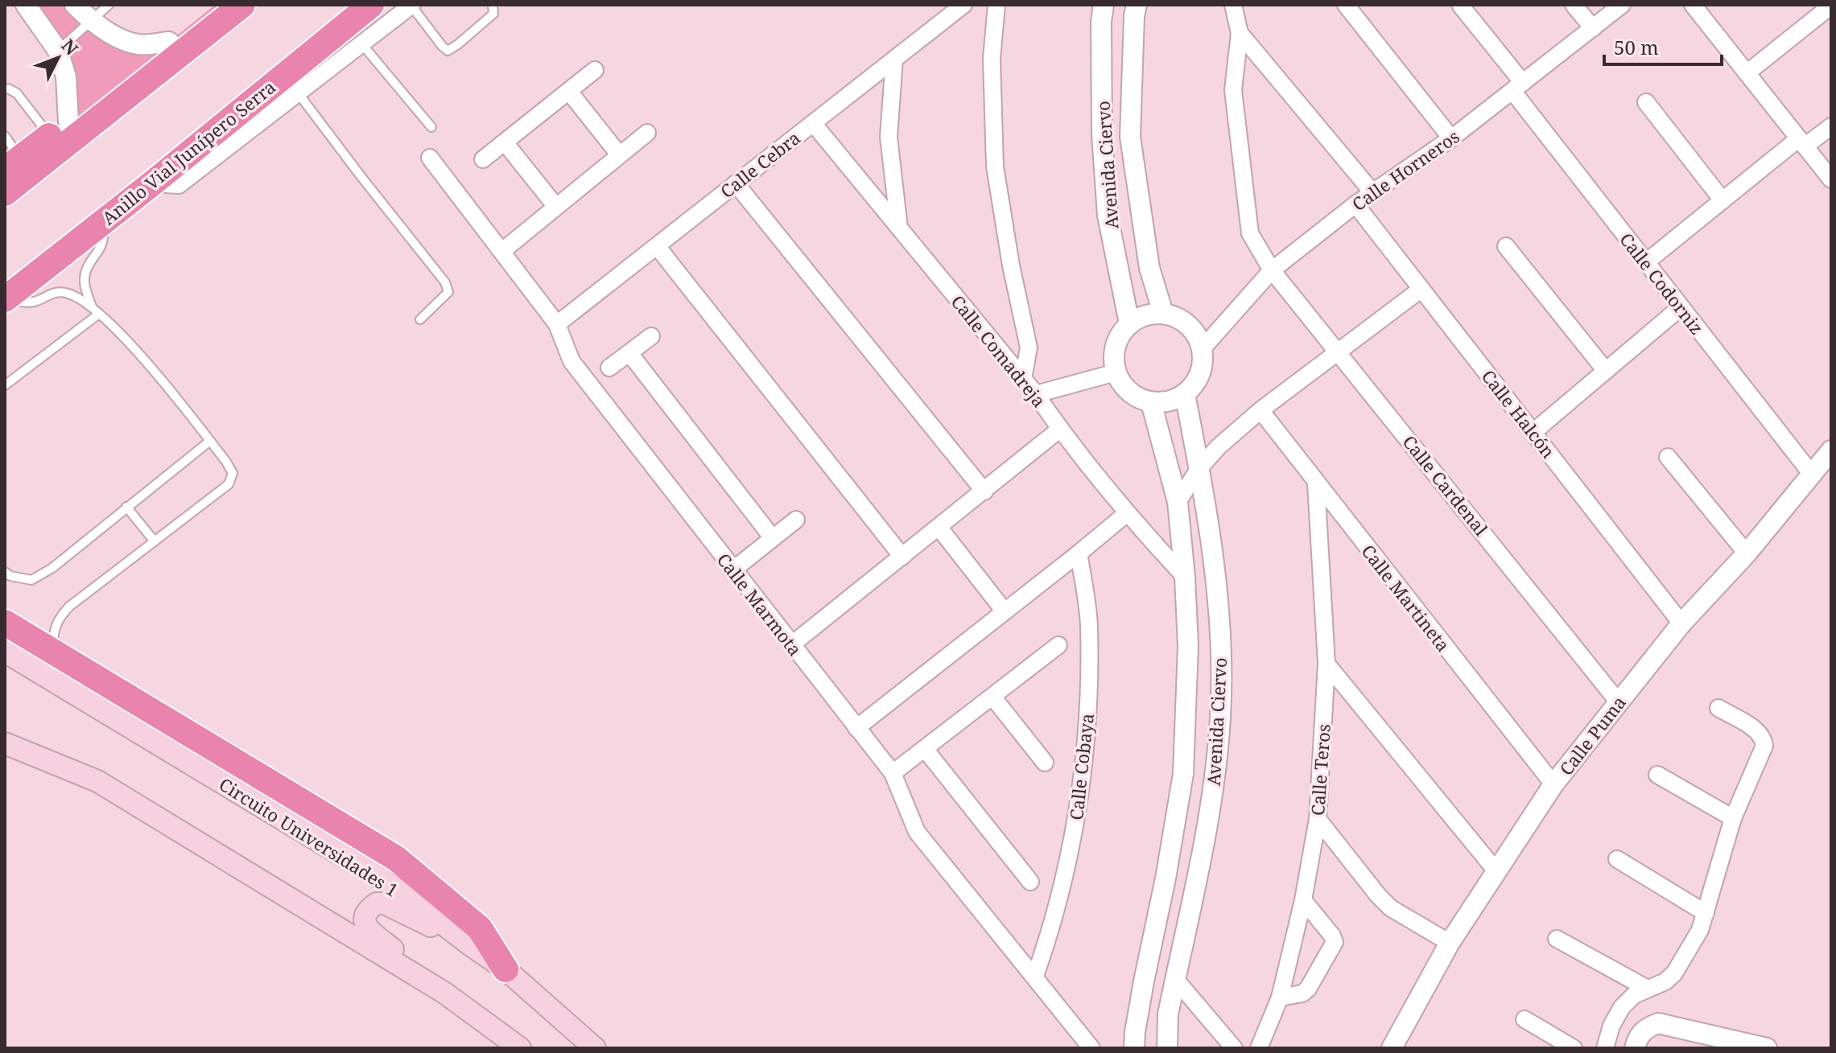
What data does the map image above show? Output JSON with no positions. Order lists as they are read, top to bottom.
{
  "streets": {
    "highway": ["Anillo Vial Junípero Serra"],
    "main road": ["Circuito Universidades 1"],
    "street": [
      "Calle Cebra",
      "Avenida Ciervo",
      "Calle Horneros",
      "Calle Codorniz",
      "Calle Comadreja",
      "Calle Halcón",
      "Calle Cardenal",
      "Calle Martineta",
      "Calle Marmota",
      "Calle Puma",
      "Calle Cobaya",
      "Calle Teros"
    ]
  },
  "crossings": [
    ["Calle Cebra", "Calle Comadreja"],
    ["Calle Cebra", "Calle Marmota"],
    ["Avenida Ciervo", "Calle Horneros"],
    ["Avenida Ciervo", "Calle Comadreja"],
    ["Calle Horneros", "Calle Codorniz"],
    ["Calle Horneros", "Calle Halcón"],
    ["Calle Horneros", "Calle Cardenal"],
    ["Calle Codorniz", "Calle Puma"],
    ["Calle Halcón", "Calle Puma"],
    ["Calle Cardenal", "Calle Puma"],
    ["Calle Martineta", "Calle Puma"],
    ["Calle Martineta", "Calle Teros"],
    ["Calle Marmota", "Calle Cobaya"]
  ],
  "scale_bar": "50 m",
  "north": "top right"
}
